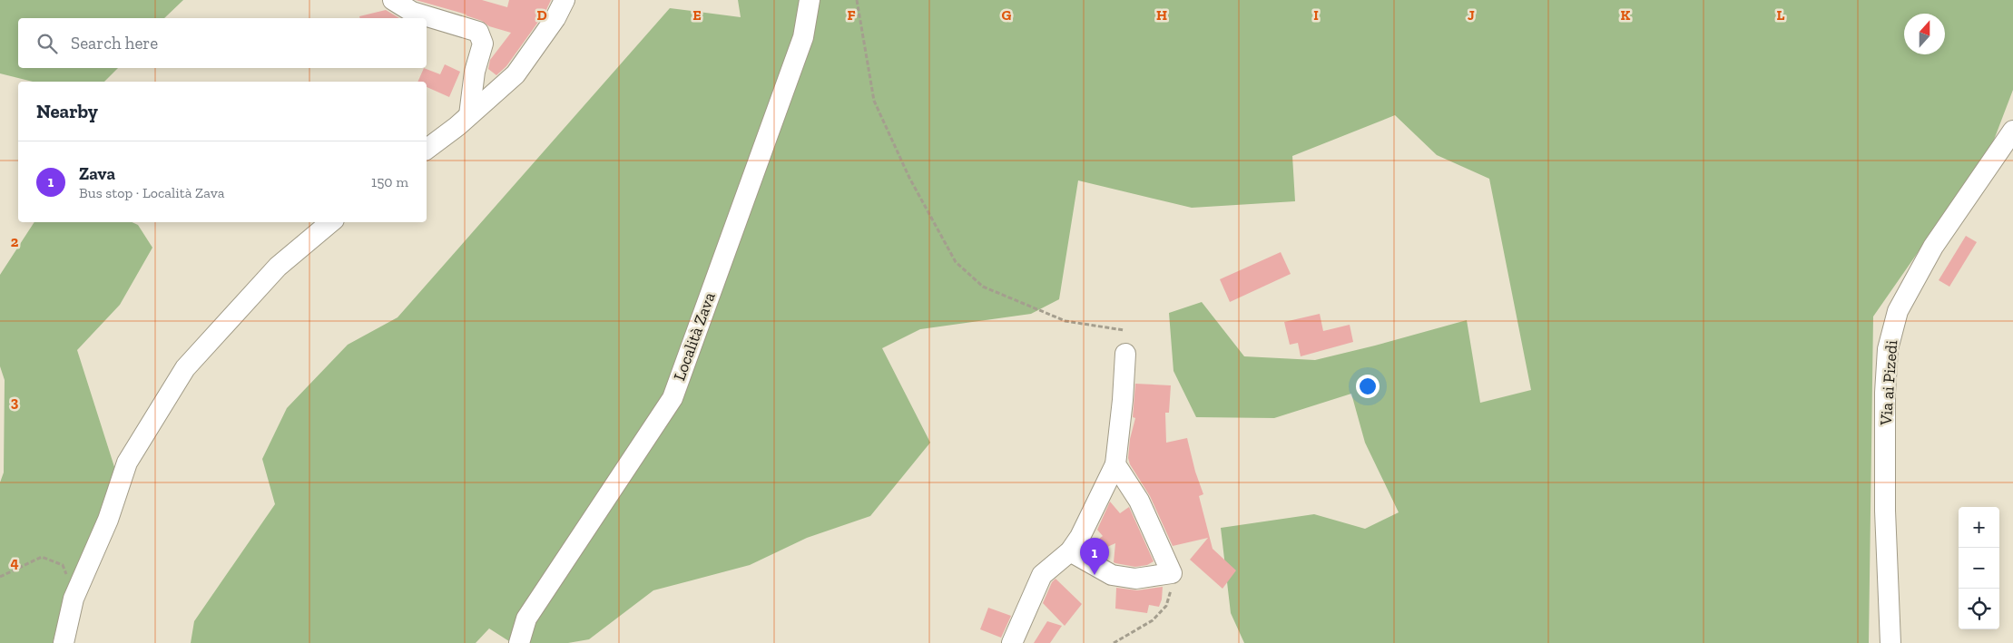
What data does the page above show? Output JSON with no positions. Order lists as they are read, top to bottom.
{
  "streets": {
    "street": ["Località Zava", "Via ai Pizedi"]
  },
  "north": "top",
  "page": {
    "search": "Search here",
    "heading": "Nearby",
    "list": [
      {
        "mark": "1",
        "name": "Zava",
        "note": "Bus stop · Località Zava",
        "value": "150 m"
      }
    ],
    "map_buttons": ["+", "−"],
    "pins": "1"
  },
  "grid": {
    "columns": [
      "D",
      "E",
      "F",
      "G",
      "H",
      "I",
      "J",
      "K",
      "L"
    ],
    "rows": ["2", "3", "4"]
  }
}
